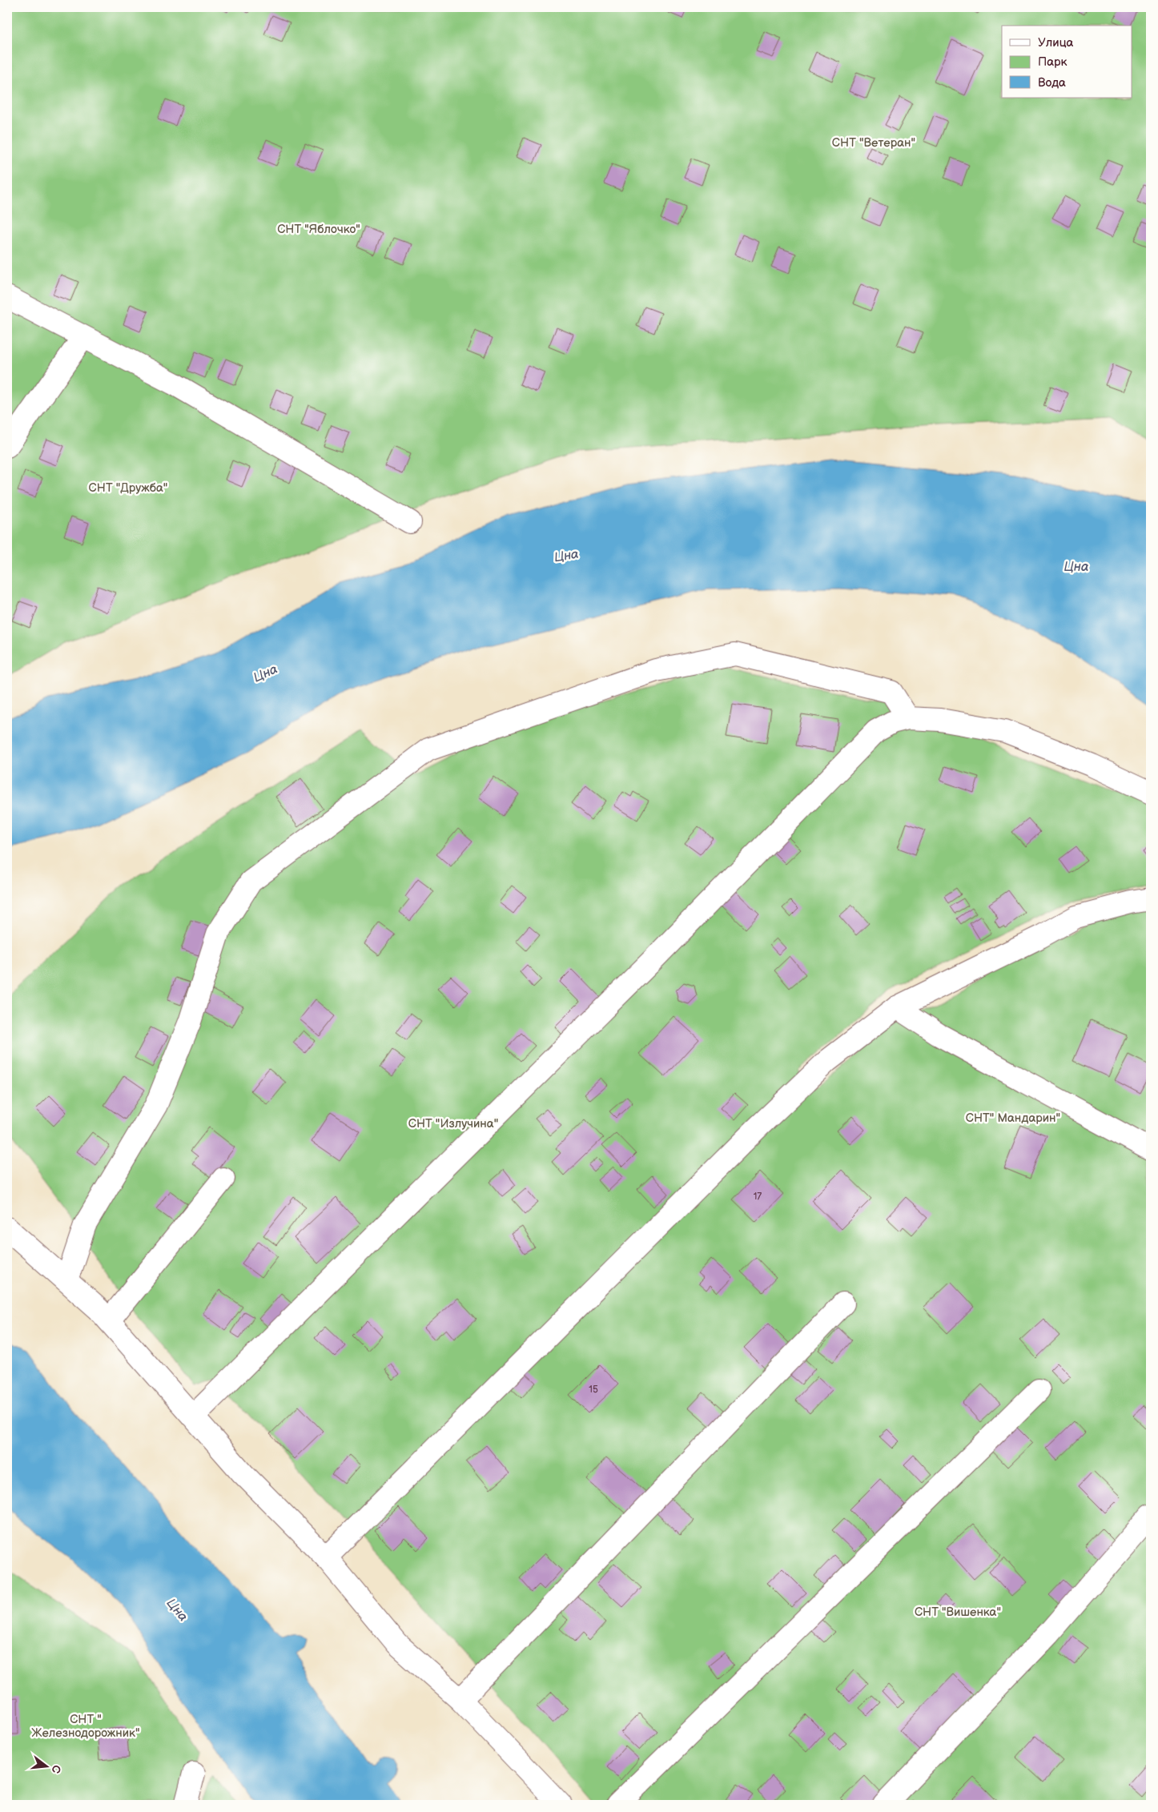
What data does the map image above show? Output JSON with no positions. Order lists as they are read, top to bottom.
{
  "water": ["Цна"],
  "parks": [
    "СНТ \"Ветеран\"",
    "СНТ \"Яблочко\"",
    "СНТ \"Дружба\"",
    "СНТ\" Мандарин\"",
    "СНТ \"Излучина\"",
    "СНТ \"Вишенка\"",
    "СНТ \" Железнодорожник\""
  ],
  "house_numbers": ["17", "15"],
  "legend": ["Улица", "Парк", "Вода"],
  "north": "right"
}
